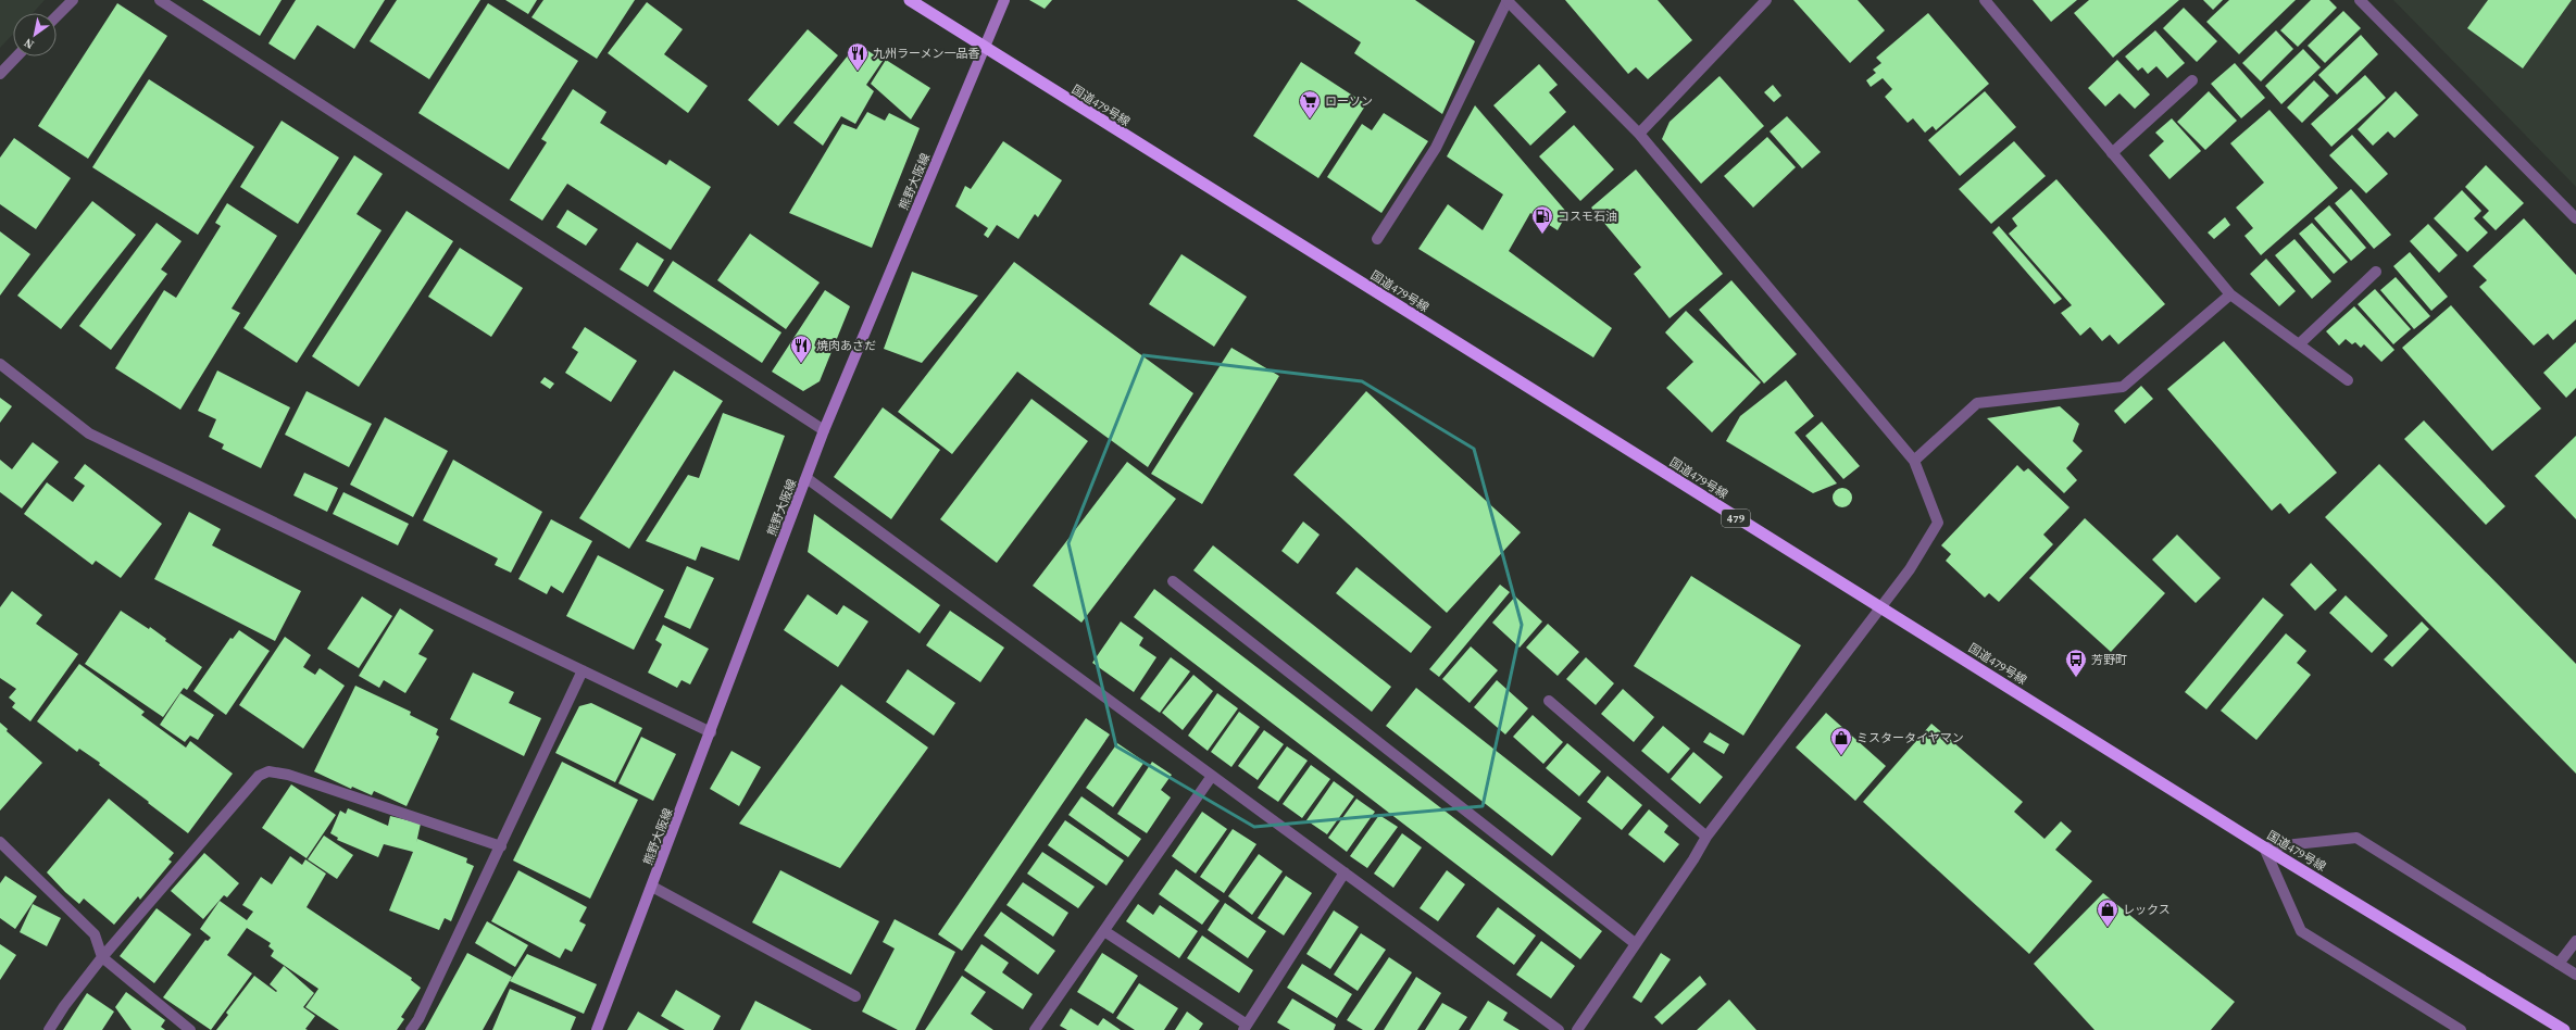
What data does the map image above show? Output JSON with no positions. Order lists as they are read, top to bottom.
{
  "streets": {
    "highway": ["国道479号線", "479"],
    "main road": ["熊野大阪線"]
  },
  "crossings": [
    ["国道479号線", "熊野大阪線"]
  ],
  "places": {
    "restaurant": ["九州ラーメン一品香", "焼肉あさだ"],
    "supermarket": ["ローソン"],
    "fuel station": ["コスモ石油"],
    "bus stop": ["芳野町"],
    "shop": ["ミスタータイヤマン", "レックス"]
  },
  "north": "bottom left"
}
